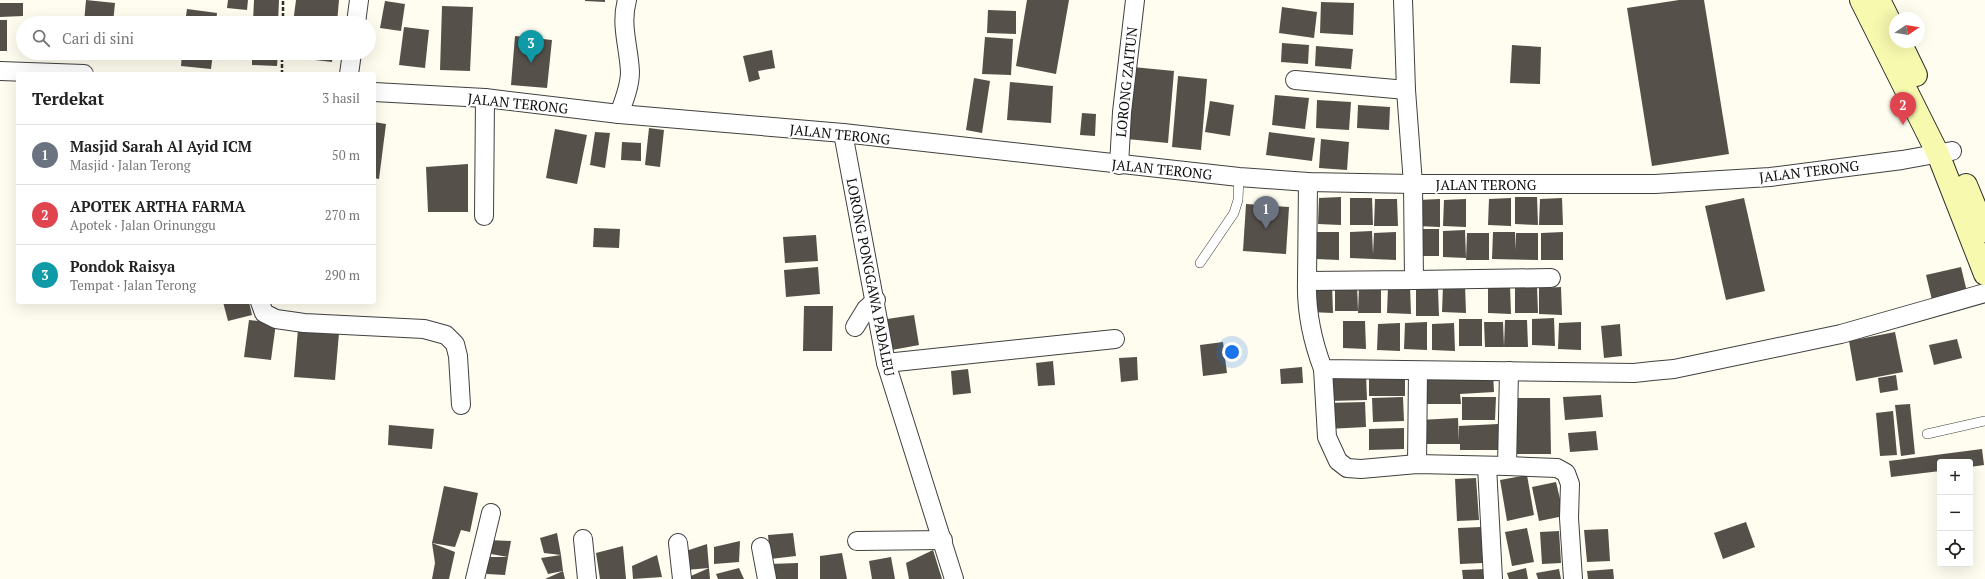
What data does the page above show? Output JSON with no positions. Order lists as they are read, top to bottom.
{
  "streets": {
    "street": ["LORONG ZAITUN", "JALAN TERONG", "LORONG PONGGAWA PADALEU"]
  },
  "crossings": [
    ["LORONG ZAITUN", "JALAN TERONG"],
    ["JALAN TERONG", "LORONG PONGGAWA PADALEU"]
  ],
  "north": "right",
  "page": {
    "search": "Cari di sini",
    "pins": ["3", "2", "1"],
    "heading": ["Terdekat", "3 hasil"],
    "list": [
      {
        "mark": "1",
        "name": "Masjid Sarah Al Ayid ICM",
        "note": "Masjid · Jalan Terong",
        "value": "50 m"
      },
      {
        "mark": "2",
        "name": "APOTEK ARTHA FARMA",
        "note": "Apotek · Jalan Orinunggu",
        "value": "270 m"
      },
      {
        "mark": "3",
        "name": "Pondok Raisya",
        "note": "Tempat · Jalan Terong",
        "value": "290 m"
      }
    ],
    "map_buttons": ["+", "−"]
  }
}
